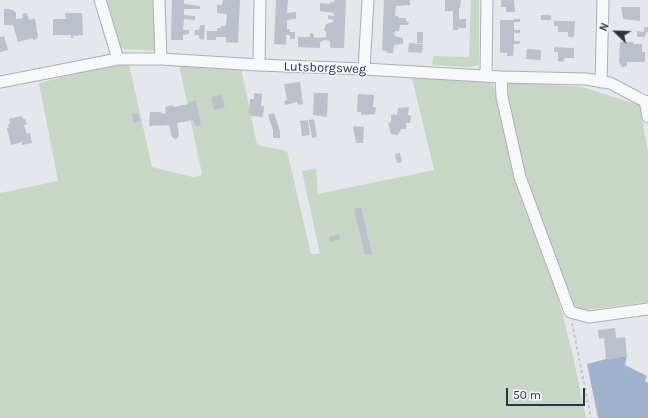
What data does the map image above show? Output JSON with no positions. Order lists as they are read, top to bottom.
{
  "streets": {
    "street": ["Lutsborgsweg"]
  },
  "scale_bar": "50 m",
  "north": "top left"
}
